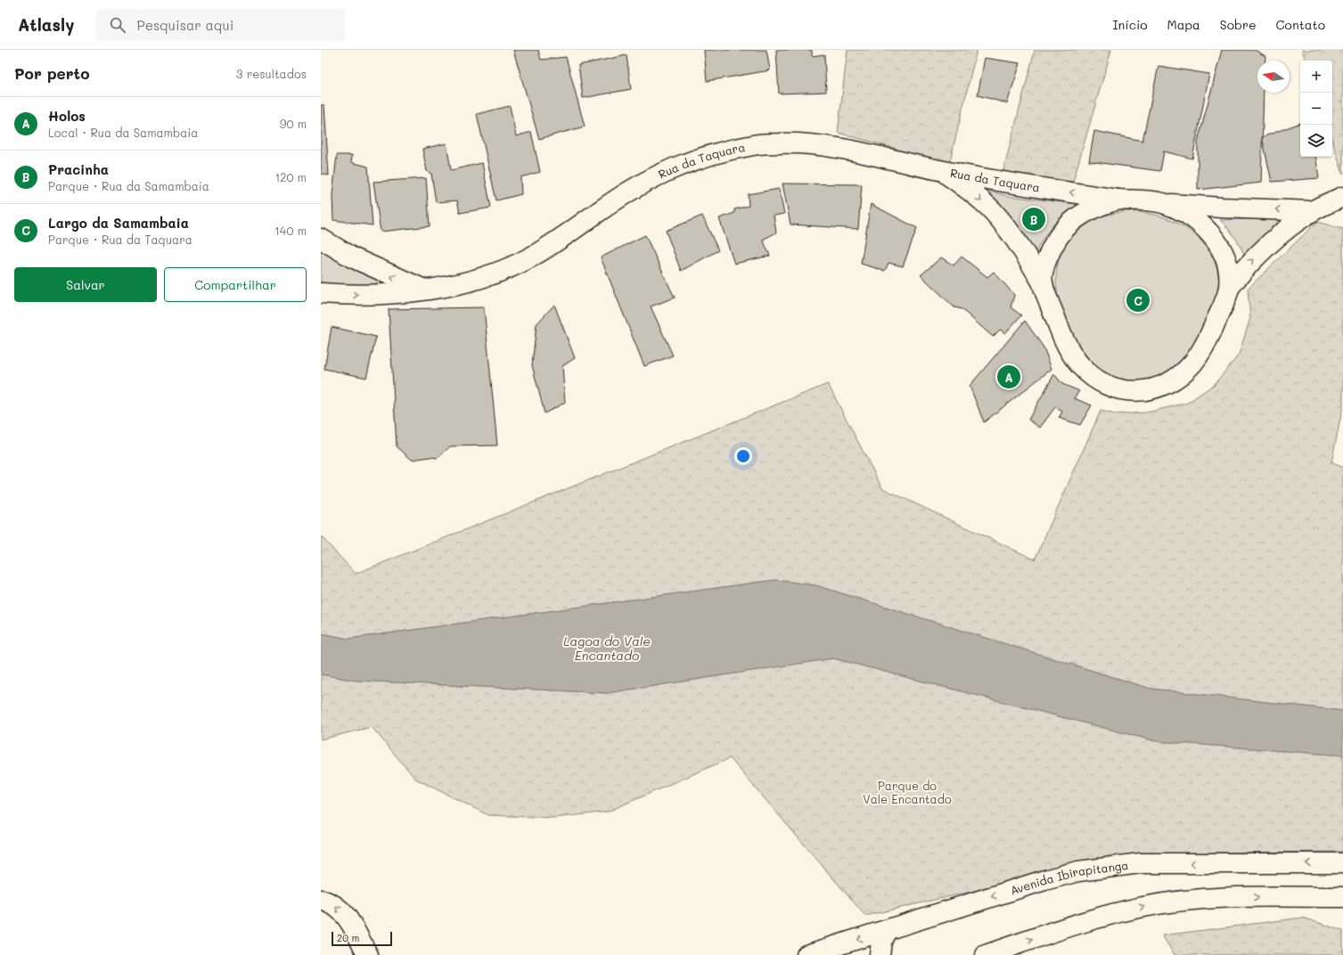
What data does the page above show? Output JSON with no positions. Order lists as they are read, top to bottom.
{
  "streets": {
    "street": ["Rua da Taquara", "Avenida Ibirapitanga"]
  },
  "water": ["Lagoa do Vale Encantado"],
  "parks": ["Parque do Vale Encantado"],
  "scale_bar": "20 m",
  "north": "left",
  "page": {
    "header": "Atlasly",
    "search": "Pesquisar aqui",
    "nav": [
      "Início",
      "Mapa",
      "Sobre",
      "Contato"
    ],
    "heading": ["Por perto", "3 resultados"],
    "map_buttons": ["+", "−"],
    "list": [
      {
        "mark": "A",
        "name": "Holos",
        "note": "Local · Rua da Samambaia",
        "value": "90 m"
      },
      {
        "mark": "B",
        "name": "Pracinha",
        "note": "Parque · Rua da Samambaia",
        "value": "120 m"
      },
      {
        "mark": "C",
        "name": "Largo da Samambaia",
        "note": "Parque · Rua da Taquara",
        "value": "140 m"
      }
    ],
    "pins": ["B", "C", "A"],
    "buttons": ["Salvar", "Compartilhar"],
    "scale": "20 m"
  }
}
